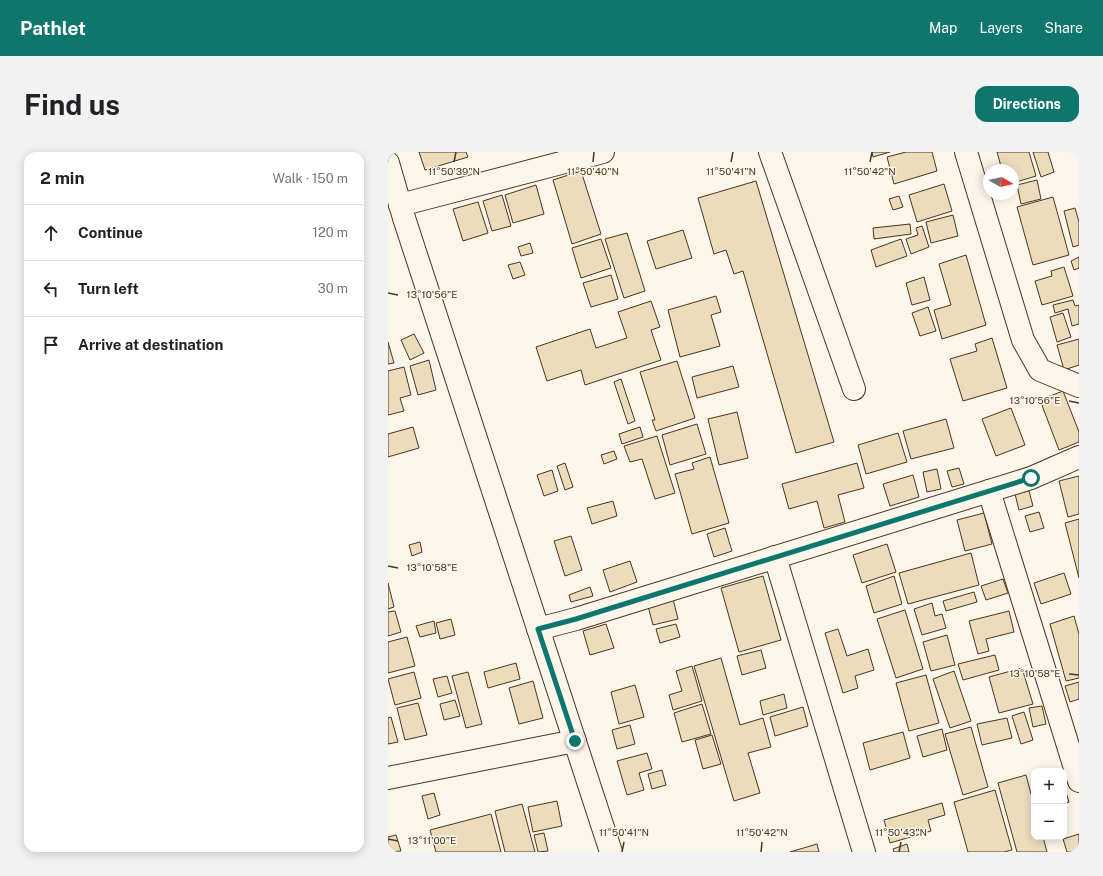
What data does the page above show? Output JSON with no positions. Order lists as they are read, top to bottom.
{
  "north": "right",
  "page": {
    "header": "Pathlet",
    "nav": ["Map", "Layers", "Share"],
    "buttons": "Directions",
    "title": "Find us",
    "heading": ["2 min", "Walk · 150 m"],
    "list": [
      ["Continue", "120 m"],
      ["Turn left", "30 m"],
      "Arrive at destination"
    ],
    "map_buttons": ["+", "−"]
  },
  "coordinates": [
    "11°50'39\"N",
    "11°50'40\"N",
    "11°50'41\"N",
    "11°50'42\"N",
    "13°10'56\"E",
    "13°10'58\"E",
    "11°50'43\"N",
    "13°11'00\"E"
  ]
}
